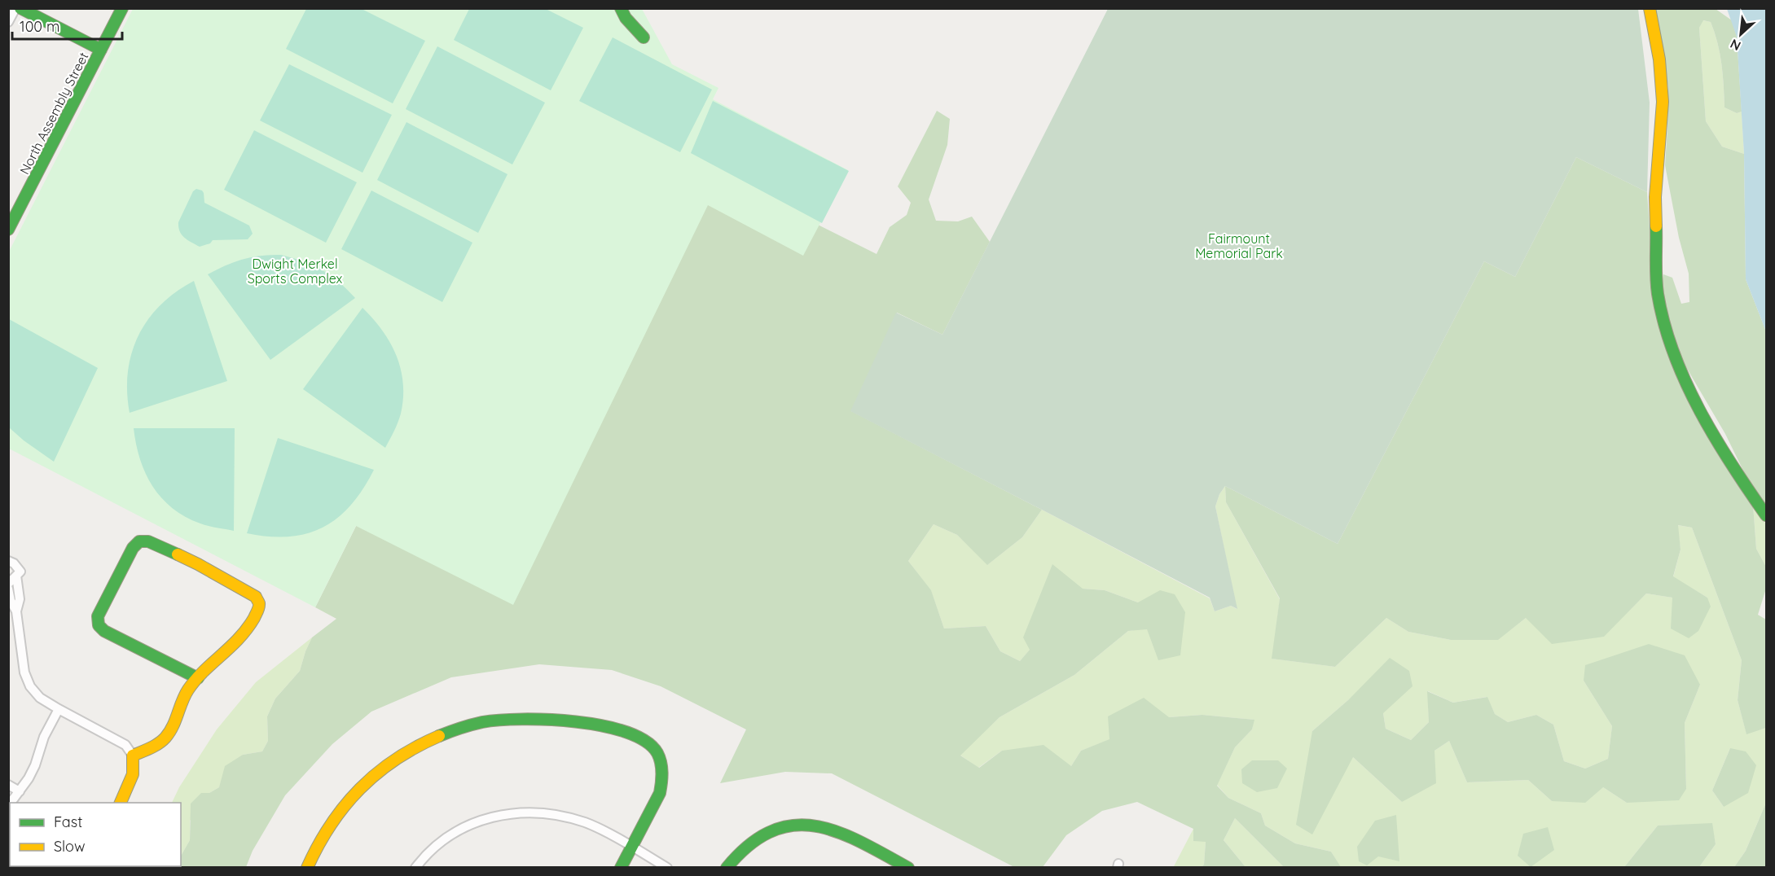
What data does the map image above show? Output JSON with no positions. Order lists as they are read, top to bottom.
{
  "streets": {
    "street": ["North Assembly Street"]
  },
  "parks": ["Fairmount Memorial Park", "Dwight Merkel Sports Complex"],
  "legend": ["Fast", "Slow"],
  "scale_bar": "100 m",
  "north": "bottom left"
}
